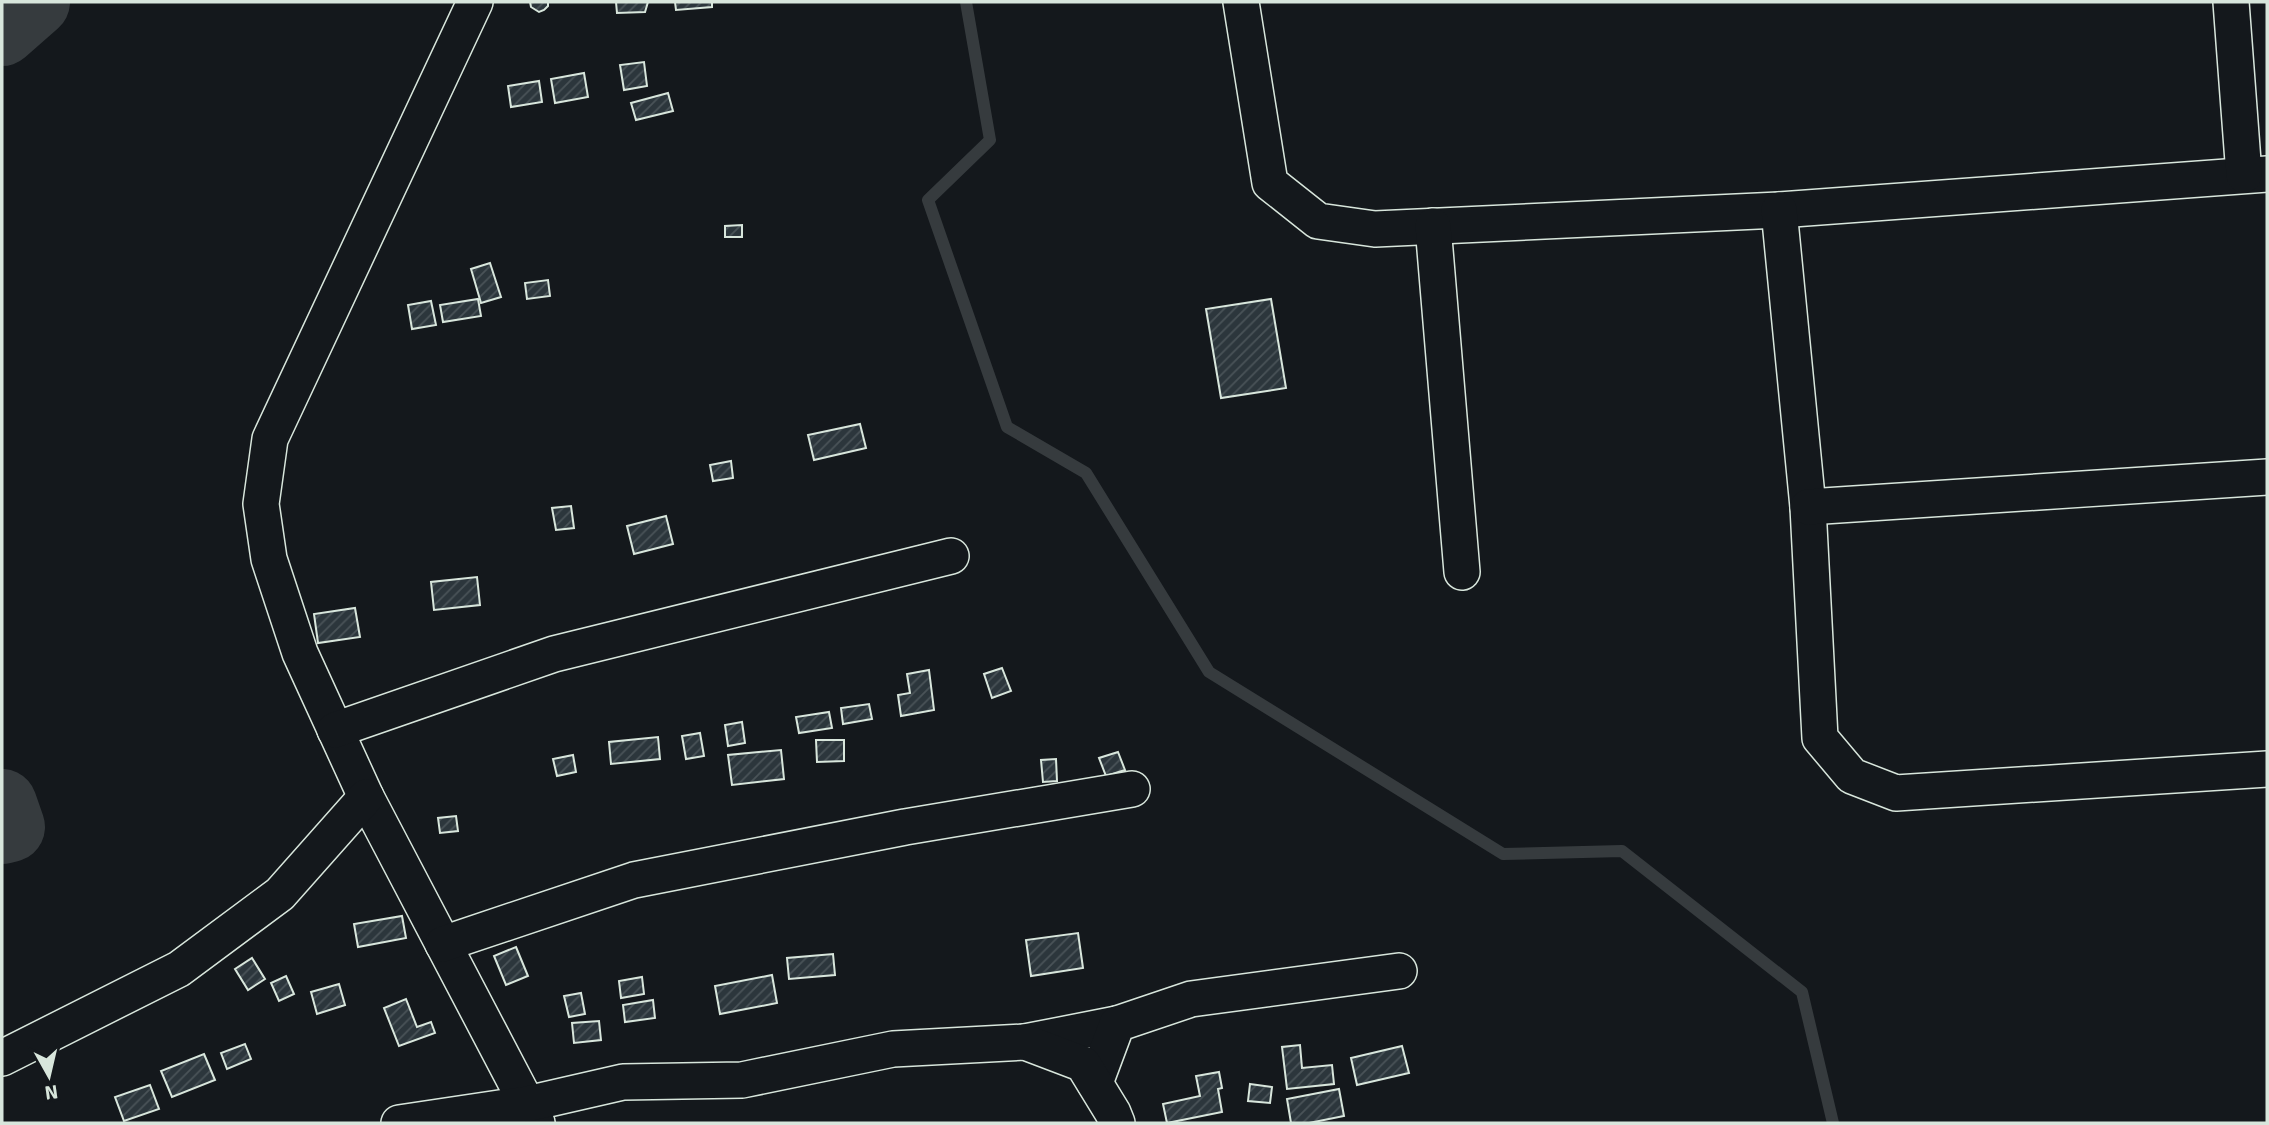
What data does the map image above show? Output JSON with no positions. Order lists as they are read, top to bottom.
{
  "north": "bottom"
}
